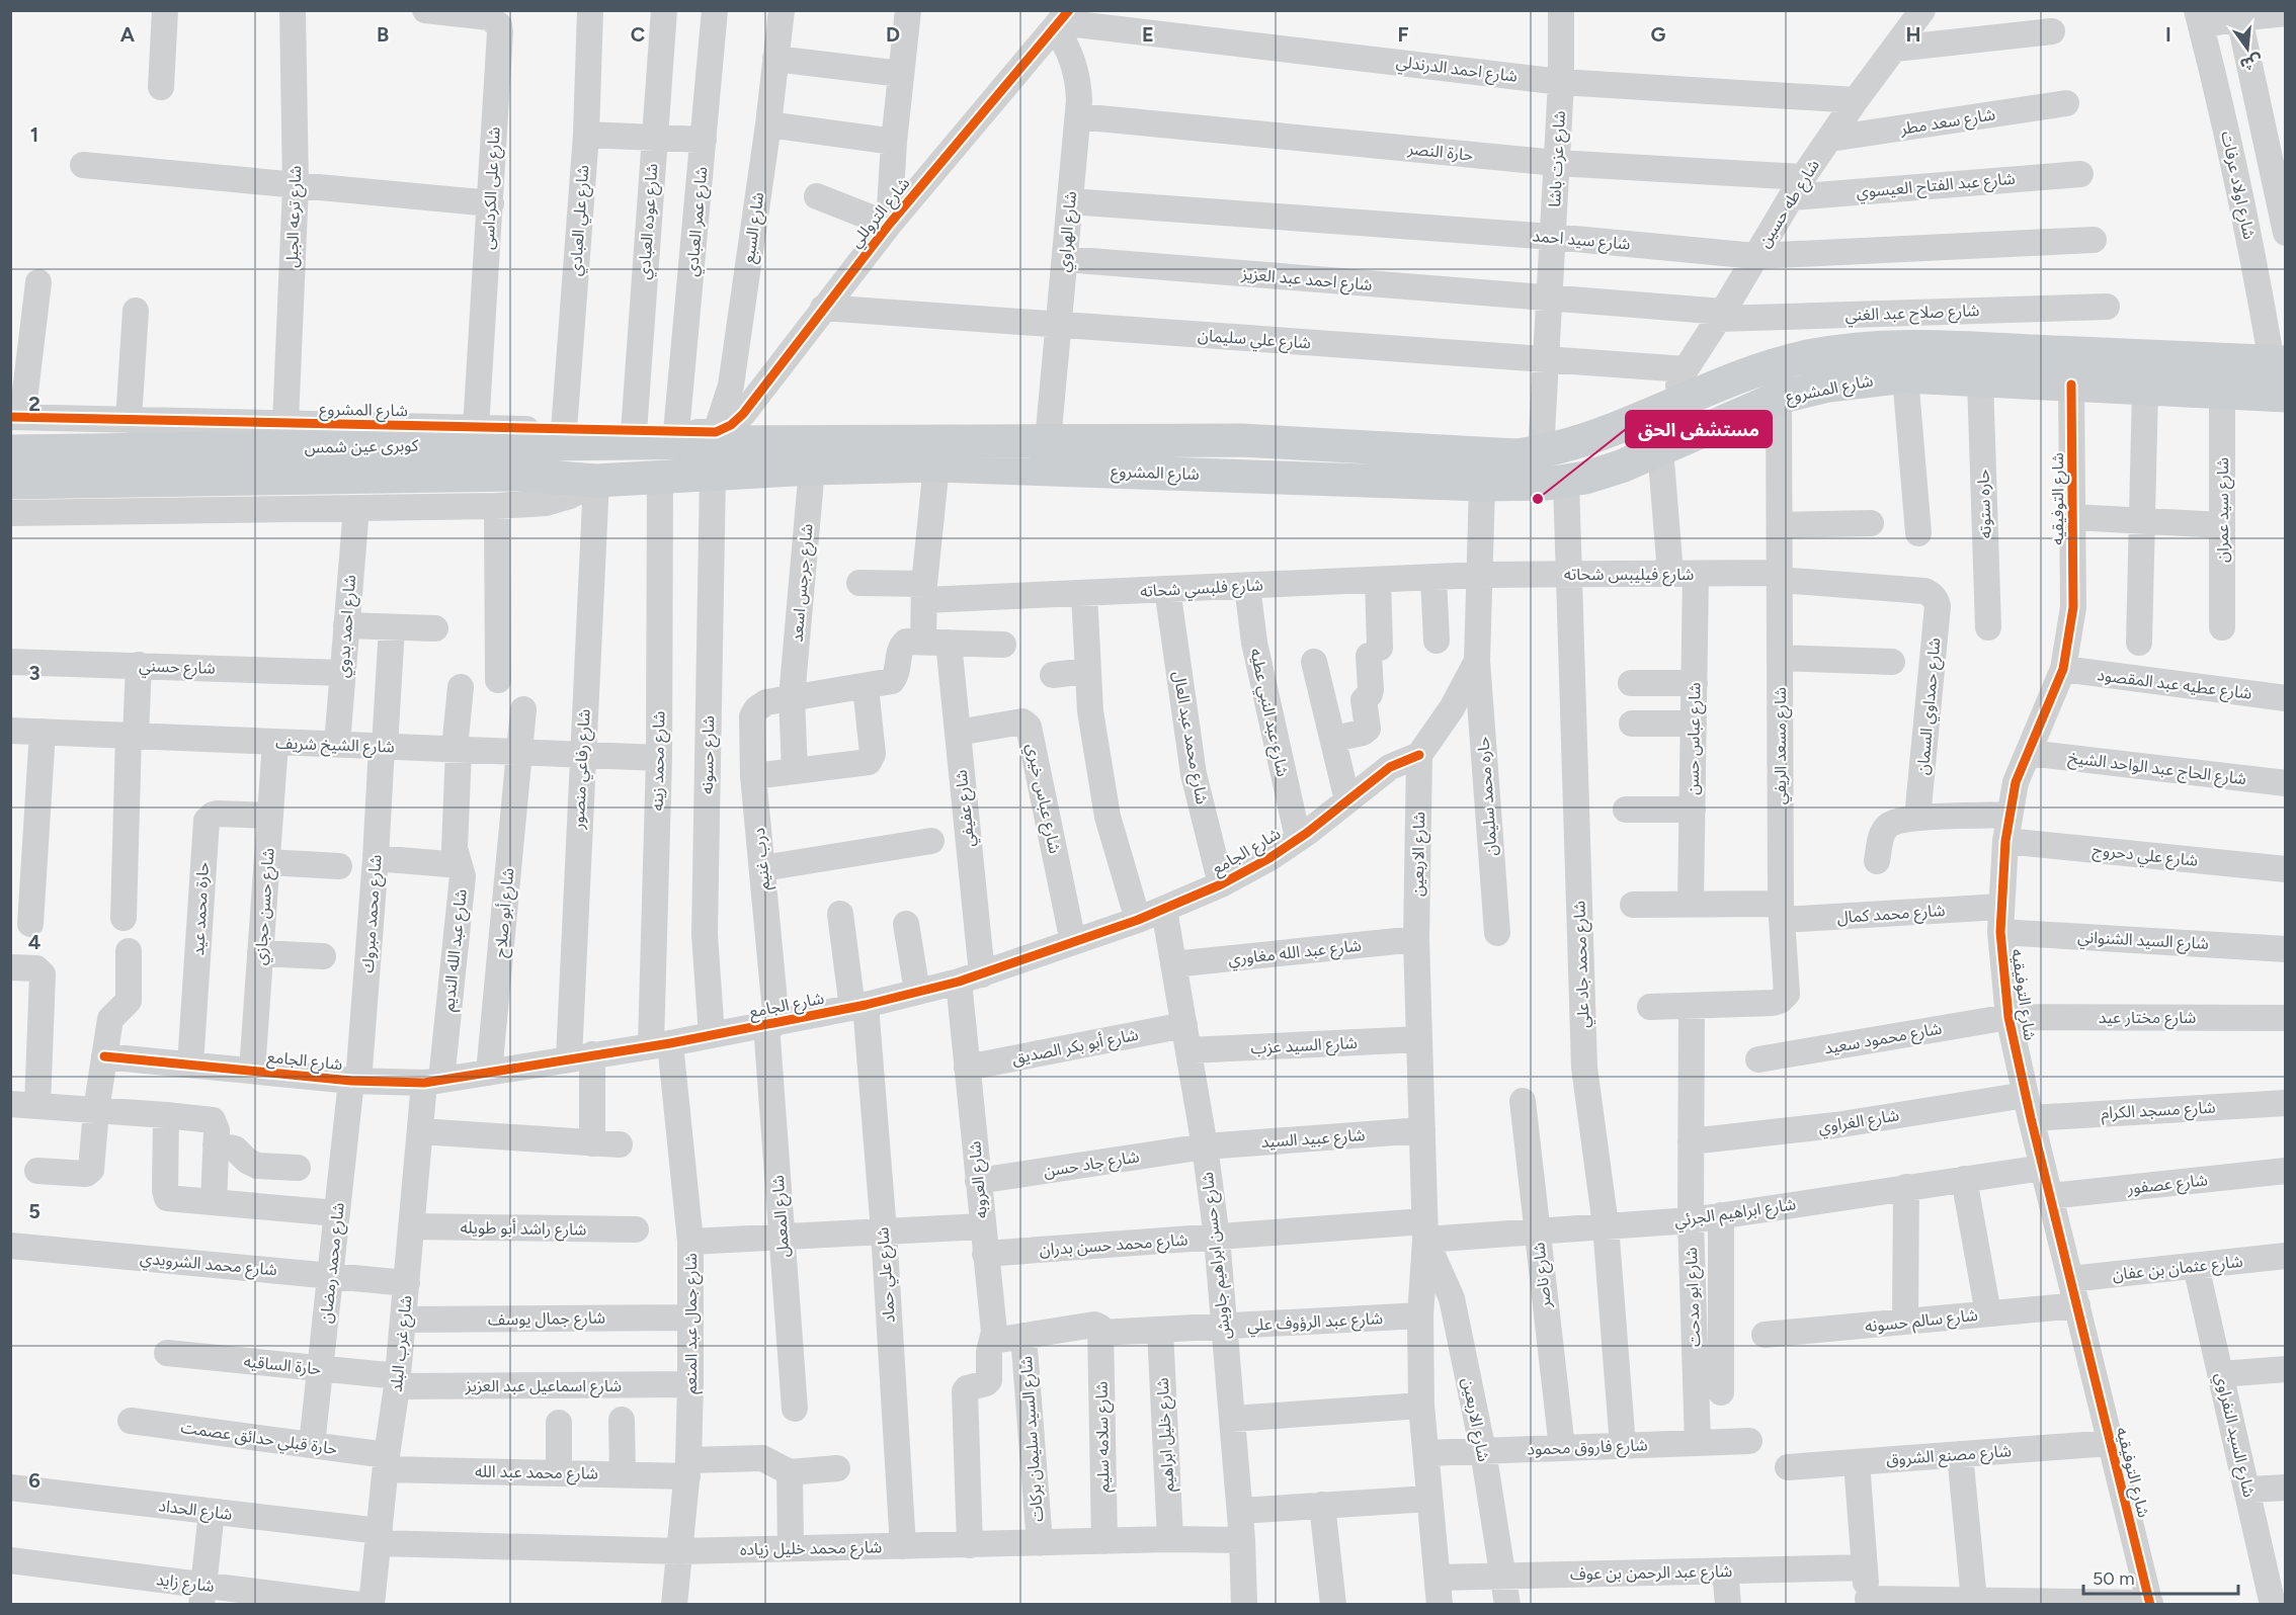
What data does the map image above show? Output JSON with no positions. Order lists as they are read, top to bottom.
{
  "streets": {
    "main road": ["شارع المشروع", "كوبرى عين شمس"],
    "street": [
      "شارع احمد الدرندلي",
      "شارع سعد مطر",
      "حارة النصر",
      "شارع عزت باشا",
      "شارع عبد الفتاح العيسوي",
      "شارع اولاد عرفات",
      "شارع على الكرداسى",
      "شارع طه حسين",
      "شارع التروللي",
      "شارع ترعه الجبل",
      "شارع علي العبادي",
      "شارع عوده العبادي",
      "شارع عمر العبادي",
      "شارع السبع",
      "شارع الهراوي",
      "شارع سيد احمد",
      "شارع احمد عبد العزيز",
      "شارع صلاح عبد الغني",
      "شارع علي سليمان",
      "شارع التوفيقيه",
      "حاره ستوته",
      "شارع سيد عمران",
      "شارع فيليبس شحاته",
      "شارع جرجس اسعد",
      "شارع فلبسي شحاته",
      "شارع احمد بدوي",
      "شارع حسني",
      "شارع عطيه عبد المقصود",
      "شارع حمداوي السمان",
      "شارع عبد النبي عطيه",
      "شارع محمد عبد العال",
      "شارع عباس حسن",
      "شارع الشيخ شريف",
      "شارع مسعد الريفي",
      "شارع حسونه",
      "شارع محمد زينه",
      "شارع الحاج عبد الواحد الشيخ",
      "شارع رفاعي منصور",
      "حاره محمد سليمان",
      "شارع عباس خيري",
      "شارع عفيفي",
      "شارع الجامع",
      "شارع الاربعين",
      "شارع علي دحروج",
      "درب غنيم",
      "شارع حسن حجازي",
      "حارة محمد عيد",
      "شارع أبو صلاح",
      "شارع محمد مبروك",
      "شارع محمد كمال",
      "شارع السيد الشنواني",
      "شارع عبد الله النديم",
      "شارع عبد الله مغاوري",
      "شارع محمد جاد علي",
      "شارع مختار عيد",
      "شارع محمود سعيد",
      "شارع السيد عزب",
      "شارع أبو بكر الصديق",
      "شارع مسجد الكرام",
      "شارع الغراوي",
      "شارع عبيد السيد",
      "شارع جاد حسن",
      "شارع العروبه",
      "شارع عصفور",
      "شارع ابراهيم الجرئي",
      "شارع المعمل",
      "شارع راشد أبو طويله",
      "شارع محمد حسن بدران",
      "شارع حسن ابراهيم جاويش",
      "شارع محمد رمضان",
      "شارع محمد الشرويدي",
      "شارع عثمان بن عفان",
      "شارع علي حماد",
      "شارع ناصر",
      "شارع ابو مدحت",
      "شارع جمال يوسف",
      "شارع سالم حسونه",
      "شارع عبد الرؤوف علي",
      "شارع جمال عبد المنعم",
      "شارع غرب البلد",
      "حارة الساقيه",
      "شارع اسماعيل عبد العزيز",
      "شارع خليل ابراهيم",
      "شارع السيد النفراوي",
      "شارع سلامه سليم",
      "حارة قبلي حدائق عصمت",
      "شارع السيد سليمان بركات",
      "شارع فاروق محمود",
      "شارع مصنع الشروق",
      "شارع محمد عبد الله",
      "شارع الحداد",
      "شارع محمد خليل زياده",
      "شارع عبد الرحمن بن عوف",
      "شارع زايد"
    ]
  },
  "crossings": [
    ["شارع احمد الدرندلي", "شارع عزت باشا"],
    ["شارع احمد الدرندلي", "شارع طه حسين"],
    ["شارع احمد الدرندلي", "شارع التروللي"],
    ["شارع احمد الدرندلي", "شارع الهراوي"],
    ["شارع سعد مطر", "شارع طه حسين"],
    ["حارة النصر", "شارع عزت باشا"],
    ["حارة النصر", "شارع عبد الفتاح العيسوي"],
    ["حارة النصر", "شارع طه حسين"],
    ["حارة النصر", "شارع الهراوي"],
    ["شارع عزت باشا", "شارع سيد احمد"],
    ["شارع عزت باشا", "شارع احمد عبد العزيز"],
    ["شارع عزت باشا", "شارع علي سليمان"],
    ["شارع عزت باشا", "شارع المشروع"],
    ["شارع عبد الفتاح العيسوي", "شارع طه حسين"],
    ["شارع اولاد عرفات", "شارع المشروع"],
    ["شارع على الكرداسى", "شارع المشروع"],
    ["شارع طه حسين", "شارع سيد احمد"],
    ["شارع طه حسين", "شارع احمد عبد العزيز"],
    ["شارع طه حسين", "شارع صلاح عبد الغني"],
    ["شارع طه حسين", "شارع علي سليمان"],
    ["شارع طه حسين", "شارع المشروع"],
    ["شارع التروللي", "شارع السبع"],
    ["شارع التروللي", "شارع الهراوي"],
    ["شارع التروللي", "شارع علي سليمان"],
    ["شارع التروللي", "شارع المشروع"],
    ["شارع التروللي", "كوبرى عين شمس"],
    ["شارع التروللي", "شارع حسونه"],
    ["شارع ترعه الجبل", "شارع المشروع"],
    ["شارع علي العبادي", "شارع المشروع"],
    ["شارع علي العبادي", "كوبرى عين شمس"],
    ["شارع عوده العبادي", "شارع المشروع"],
    ["شارع عمر العبادي", "شارع المشروع"],
    ["شارع السبع", "شارع المشروع"],
    ["شارع السبع", "كوبرى عين شمس"],
    ["شارع السبع", "شارع حسونه"],
    ["شارع الهراوي", "شارع سيد احمد"],
    ["شارع الهراوي", "شارع احمد عبد العزيز"],
    ["شارع الهراوي", "شارع علي سليمان"],
    ["شارع الهراوي", "شارع المشروع"],
    ["شارع احمد عبد العزيز", "شارع صلاح عبد الغني"],
    ["شارع المشروع", "كوبرى عين شمس"],
    ["شارع المشروع", "شارع التوفيقيه"],
    ["شارع المشروع", "حاره ستوته"],
    ["شارع المشروع", "شارع سيد عمران"],
    ["شارع المشروع", "شارع جرجس اسعد"],
    ["شارع المشروع", "شارع احمد بدوي"],
    ["شارع المشروع", "شارع عباس حسن"],
    ["شارع المشروع", "شارع مسعد الريفي"],
    ["شارع المشروع", "شارع حسونه"],
    ["شارع المشروع", "شارع محمد زينه"],
    ["شارع المشروع", "شارع رفاعي منصور"],
    ["شارع المشروع", "شارع محمد جاد علي"],
    ["كوبرى عين شمس", "شارع حسونه"],
    ["كوبرى عين شمس", "شارع رفاعي منصور"],
    ["شارع التوفيقيه", "شارع عطيه عبد المقصود"],
    ["شارع التوفيقيه", "شارع الحاج عبد الواحد الشيخ"],
    ["شارع التوفيقيه", "شارع علي دحروج"],
    ["شارع التوفيقيه", "شارع محمد كمال"],
    ["شارع التوفيقيه", "شارع السيد الشنواني"],
    ["شارع التوفيقيه", "شارع مختار عيد"],
    ["شارع التوفيقيه", "شارع محمود سعيد"],
    ["شارع التوفيقيه", "شارع مسجد الكرام"],
    ["شارع التوفيقيه", "شارع الغراوي"],
    ["شارع التوفيقيه", "شارع عصفور"],
    ["شارع التوفيقيه", "شارع ابراهيم الجرئي"],
    ["شارع التوفيقيه", "شارع عثمان بن عفان"],
    ["شارع التوفيقيه", "شارع سالم حسونه"],
    ["شارع التوفيقيه", "شارع مصنع الشروق"],
    ["شارع فيليبس شحاته", "شارع فلبسي شحاته"],
    ["شارع فيليبس شحاته", "شارع حمداوي السمان"],
    ["شارع فيليبس شحاته", "شارع عباس حسن"],
    ["شارع فيليبس شحاته", "شارع مسعد الريفي"],
    ["شارع فيليبس شحاته", "شارع محمد جاد علي"],
    ["شارع جرجس اسعد", "درب غنيم"],
    ["شارع فلبسي شحاته", "شارع عبد النبي عطيه"],
    ["شارع فلبسي شحاته", "شارع محمد عبد العال"],
    ["شارع احمد بدوي", "شارع حسني"],
    ["شارع احمد بدوي", "شارع الشيخ شريف"],
    ["شارع حمداوي السمان", "شارع مسعد الريفي"],
    ["شارع عبد النبي عطيه", "شارع الجامع"],
    ["شارع محمد عبد العال", "شارع الجامع"],
    ["شارع عباس حسن", "شارع محمد كمال"],
    ["شارع الشيخ شريف", "شارع محمد زينه"],
    ["شارع الشيخ شريف", "شارع رفاعي منصور"],
    ["شارع الشيخ شريف", "شارع حسن حجازي"],
    ["شارع الشيخ شريف", "شارع أبو صلاح"],
    ["شارع الشيخ شريف", "شارع محمد مبروك"],
    ["شارع الشيخ شريف", "شارع عبد الله النديم"],
    ["شارع مسعد الريفي", "شارع محمد كمال"],
    ["شارع مسعد الريفي", "شارع ابو مدحت"],
    ["شارع حسونه", "شارع الجامع"],
    ["شارع محمد زينه", "شارع الجامع"],
    ["شارع محمد زينه", "شارع جمال عبد المنعم"],
    ["شارع رفاعي منصور", "شارع الجامع"],
    ["شارع عباس خيري", "شارع عفيفي"],
    ["شارع عباس خيري", "شارع الجامع"],
    ["شارع عفيفي", "شارع الجامع"],
    ["شارع عفيفي", "شارع العروبه"],
    ["شارع الجامع", "شارع الاربعين"],
    ["شارع الجامع", "درب غنيم"],
    ["شارع الجامع", "شارع حسن حجازي"],
    ["شارع الجامع", "حارة محمد عيد"],
    ["شارع الجامع", "شارع أبو صلاح"],
    ["شارع الجامع", "شارع محمد مبروك"],
    ["شارع الجامع", "شارع عبد الله النديم"],
    ["شارع الجامع", "شارع العروبه"],
    ["شارع الجامع", "شارع المعمل"],
    ["شارع الجامع", "شارع حسن ابراهيم جاويش"],
    ["شارع الجامع", "شارع محمد رمضان"],
    ["شارع الجامع", "شارع علي حماد"],
    ["شارع الجامع", "شارع جمال عبد المنعم"],
    ["شارع الجامع", "شارع غرب البلد"],
    ["شارع الاربعين", "شارع عبد الله مغاوري"],
    ["شارع الاربعين", "شارع السيد عزب"],
    ["شارع الاربعين", "شارع عبيد السيد"],
    ["شارع الاربعين", "شارع ابراهيم الجرئي"],
    ["شارع الاربعين", "شارع محمد حسن بدران"],
    ["شارع الاربعين", "شارع عبد الرؤوف علي"],
    ["شارع الاربعين", "شارع فاروق محمود"],
    ["شارع الاربعين", "شارع عبد الرحمن بن عوف"],
    ["درب غنيم", "شارع المعمل"],
    ["شارع حسن حجازي", "حارة محمد عيد"],
    ["شارع محمد مبروك", "شارع محمد رمضان"],
    ["شارع عبد الله النديم", "شارع غرب البلد"],
    ["شارع عبد الله مغاوري", "شارع حسن ابراهيم جاويش"],
    ["شارع محمد جاد علي", "شارع ابراهيم الجرئي"],
    ["شارع محمد جاد علي", "شارع فاروق محمود"],
    ["شارع مختار عيد", "شارع محمود سعيد"],
    ["شارع السيد عزب", "شارع حسن ابراهيم جاويش"],
    ["شارع أبو بكر الصديق", "شارع العروبه"],
    ["شارع أبو بكر الصديق", "شارع حسن ابراهيم جاويش"],
    ["شارع مسجد الكرام", "شارع الغراوي"],
    ["شارع الغراوي", "شارع ابو مدحت"],
    ["شارع عبيد السيد", "شارع جاد حسن"],
    ["شارع عبيد السيد", "شارع حسن ابراهيم جاويش"],
    ["شارع جاد حسن", "شارع العروبه"],
    ["شارع جاد حسن", "شارع حسن ابراهيم جاويش"],
    ["شارع العروبه", "شارع محمد حسن بدران"],
    ["شارع العروبه", "شارع محمد خليل زياده"],
    ["شارع ابراهيم الجرئي", "شارع محمد حسن بدران"],
    ["شارع ابراهيم الجرئي", "شارع ناصر"],
    ["شارع ابراهيم الجرئي", "شارع ابو مدحت"],
    ["شارع راشد أبو طويله", "شارع غرب البلد"],
    ["شارع محمد حسن بدران", "شارع حسن ابراهيم جاويش"],
    ["شارع حسن ابراهيم جاويش", "شارع عبد الرؤوف علي"],
    ["شارع حسن ابراهيم جاويش", "شارع محمد خليل زياده"],
    ["شارع محمد رمضان", "شارع محمد الشرويدي"],
    ["شارع محمد رمضان", "حارة الساقيه"],
    ["شارع محمد رمضان", "حارة قبلي حدائق عصمت"],
    ["شارع محمد الشرويدي", "شارع غرب البلد"],
    ["شارع عثمان بن عفان", "شارع السيد النفراوي"],
    ["شارع علي حماد", "شارع محمد خليل زياده"],
    ["شارع ناصر", "شارع فاروق محمود"],
    ["شارع ابو مدحت", "شارع فاروق محمود"],
    ["شارع جمال يوسف", "شارع جمال عبد المنعم"],
    ["شارع جمال يوسف", "شارع غرب البلد"],
    ["شارع عبد الرؤوف علي", "شارع خليل ابراهيم"],
    ["شارع عبد الرؤوف علي", "شارع سلامه سليم"],
    ["شارع عبد الرؤوف علي", "شارع السيد سليمان بركات"],
    ["شارع جمال عبد المنعم", "شارع اسماعيل عبد العزيز"],
    ["شارع جمال عبد المنعم", "شارع محمد عبد الله"],
    ["شارع جمال عبد المنعم", "شارع محمد خليل زياده"],
    ["شارع غرب البلد", "حارة الساقيه"],
    ["شارع غرب البلد", "شارع اسماعيل عبد العزيز"],
    ["شارع غرب البلد", "حارة قبلي حدائق عصمت"],
    ["شارع غرب البلد", "شارع محمد عبد الله"],
    ["شارع غرب البلد", "شارع الحداد"],
    ["شارع غرب البلد", "شارع محمد خليل زياده"],
    ["حارة الساقيه", "شارع اسماعيل عبد العزيز"],
    ["شارع خليل ابراهيم", "شارع محمد خليل زياده"],
    ["شارع سلامه سليم", "شارع محمد خليل زياده"],
    ["حارة قبلي حدائق عصمت", "شارع محمد عبد الله"],
    ["شارع السيد سليمان بركات", "شارع محمد خليل زياده"],
    ["شارع الحداد", "شارع محمد خليل زياده"]
  ],
  "places": ["مستشفى الحق"],
  "scale_bar": "50 m",
  "north": "bottom",
  "grid": {
    "columns": [
      "A",
      "B",
      "C",
      "D",
      "E",
      "F",
      "G",
      "H",
      "I"
    ],
    "rows": [
      "1",
      "2",
      "3",
      "4",
      "5",
      "6"
    ]
  }
}
